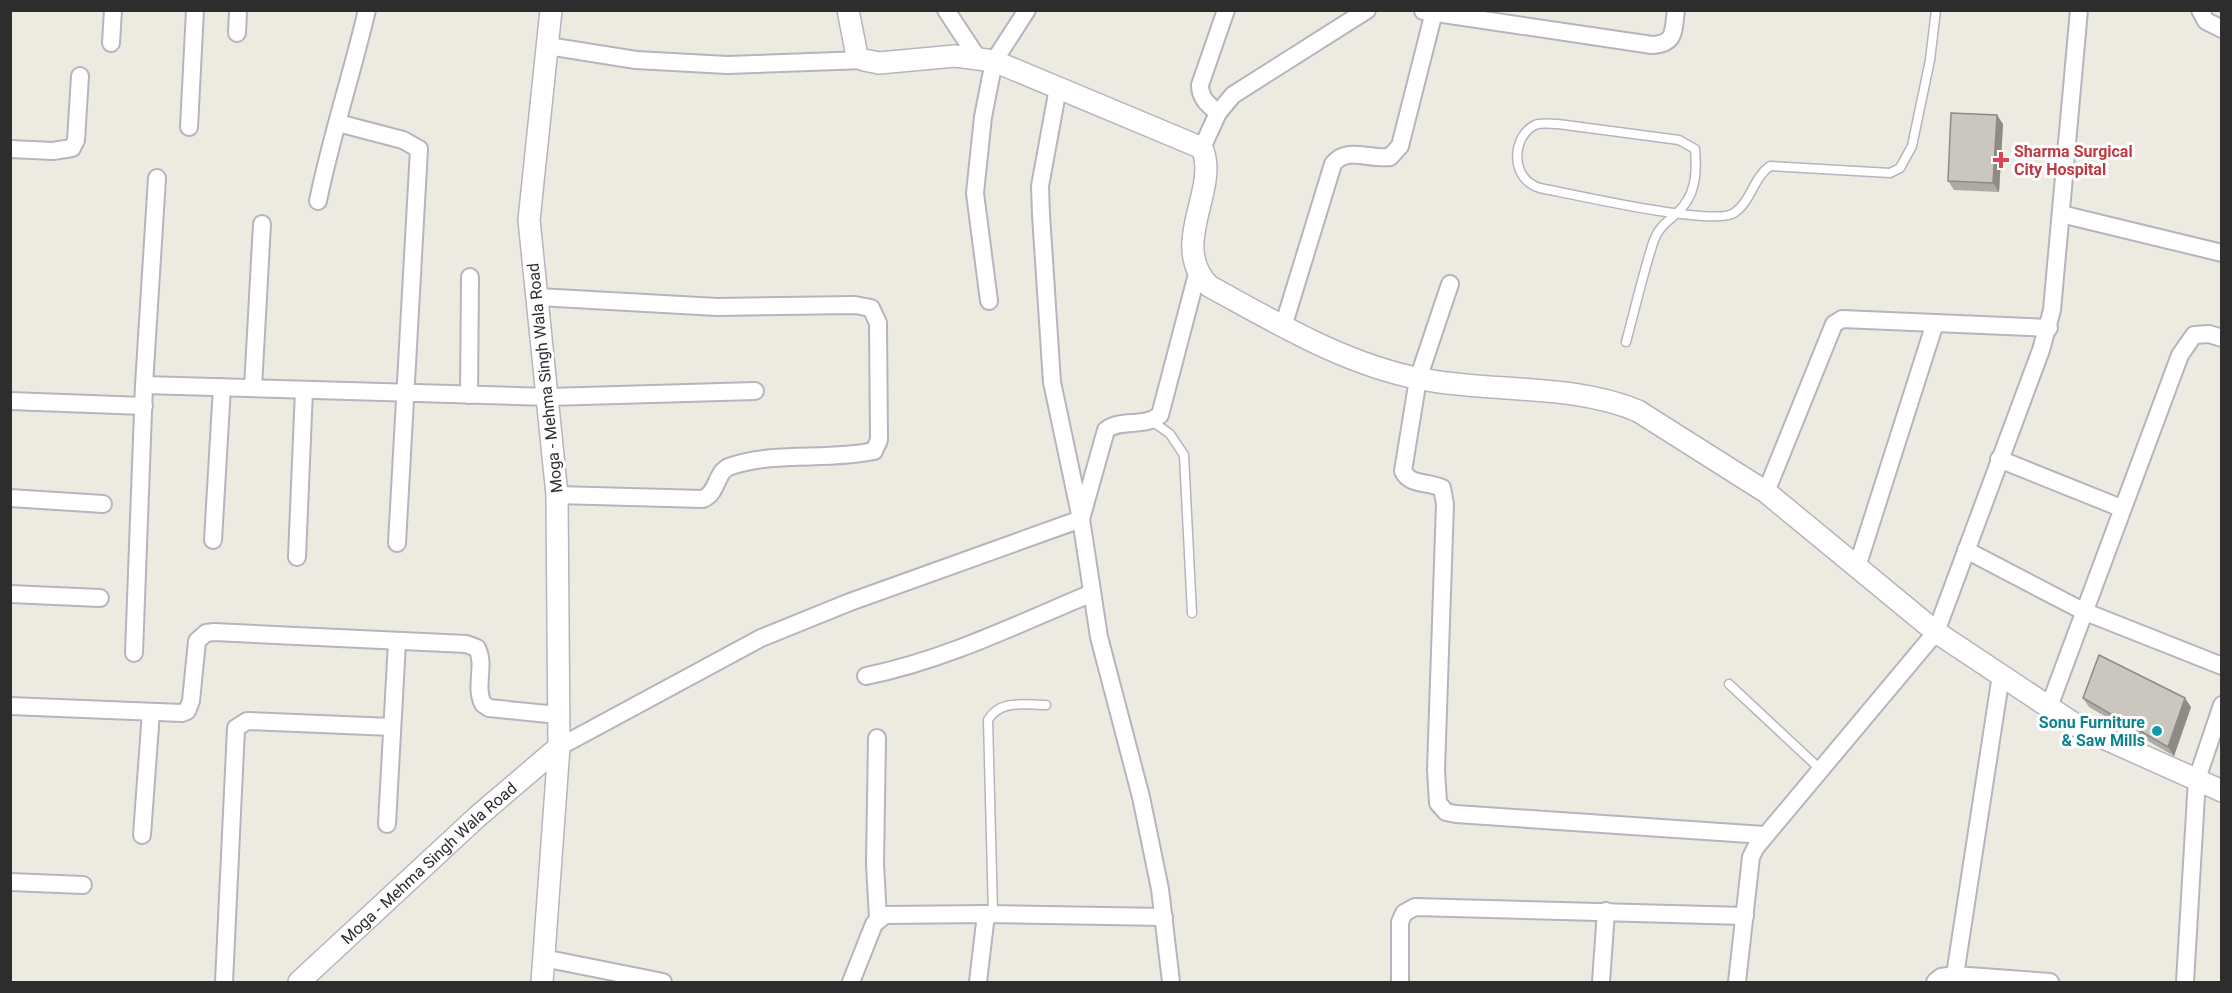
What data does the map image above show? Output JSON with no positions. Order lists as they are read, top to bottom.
{
  "streets": {
    "street": ["Moga - Mehma Singh Wala Road"]
  },
  "places": {
    "health": ["Sharma Surgical City Hospital"],
    "other": ["Sonu Furniture & Saw Mills"]
  }
}
